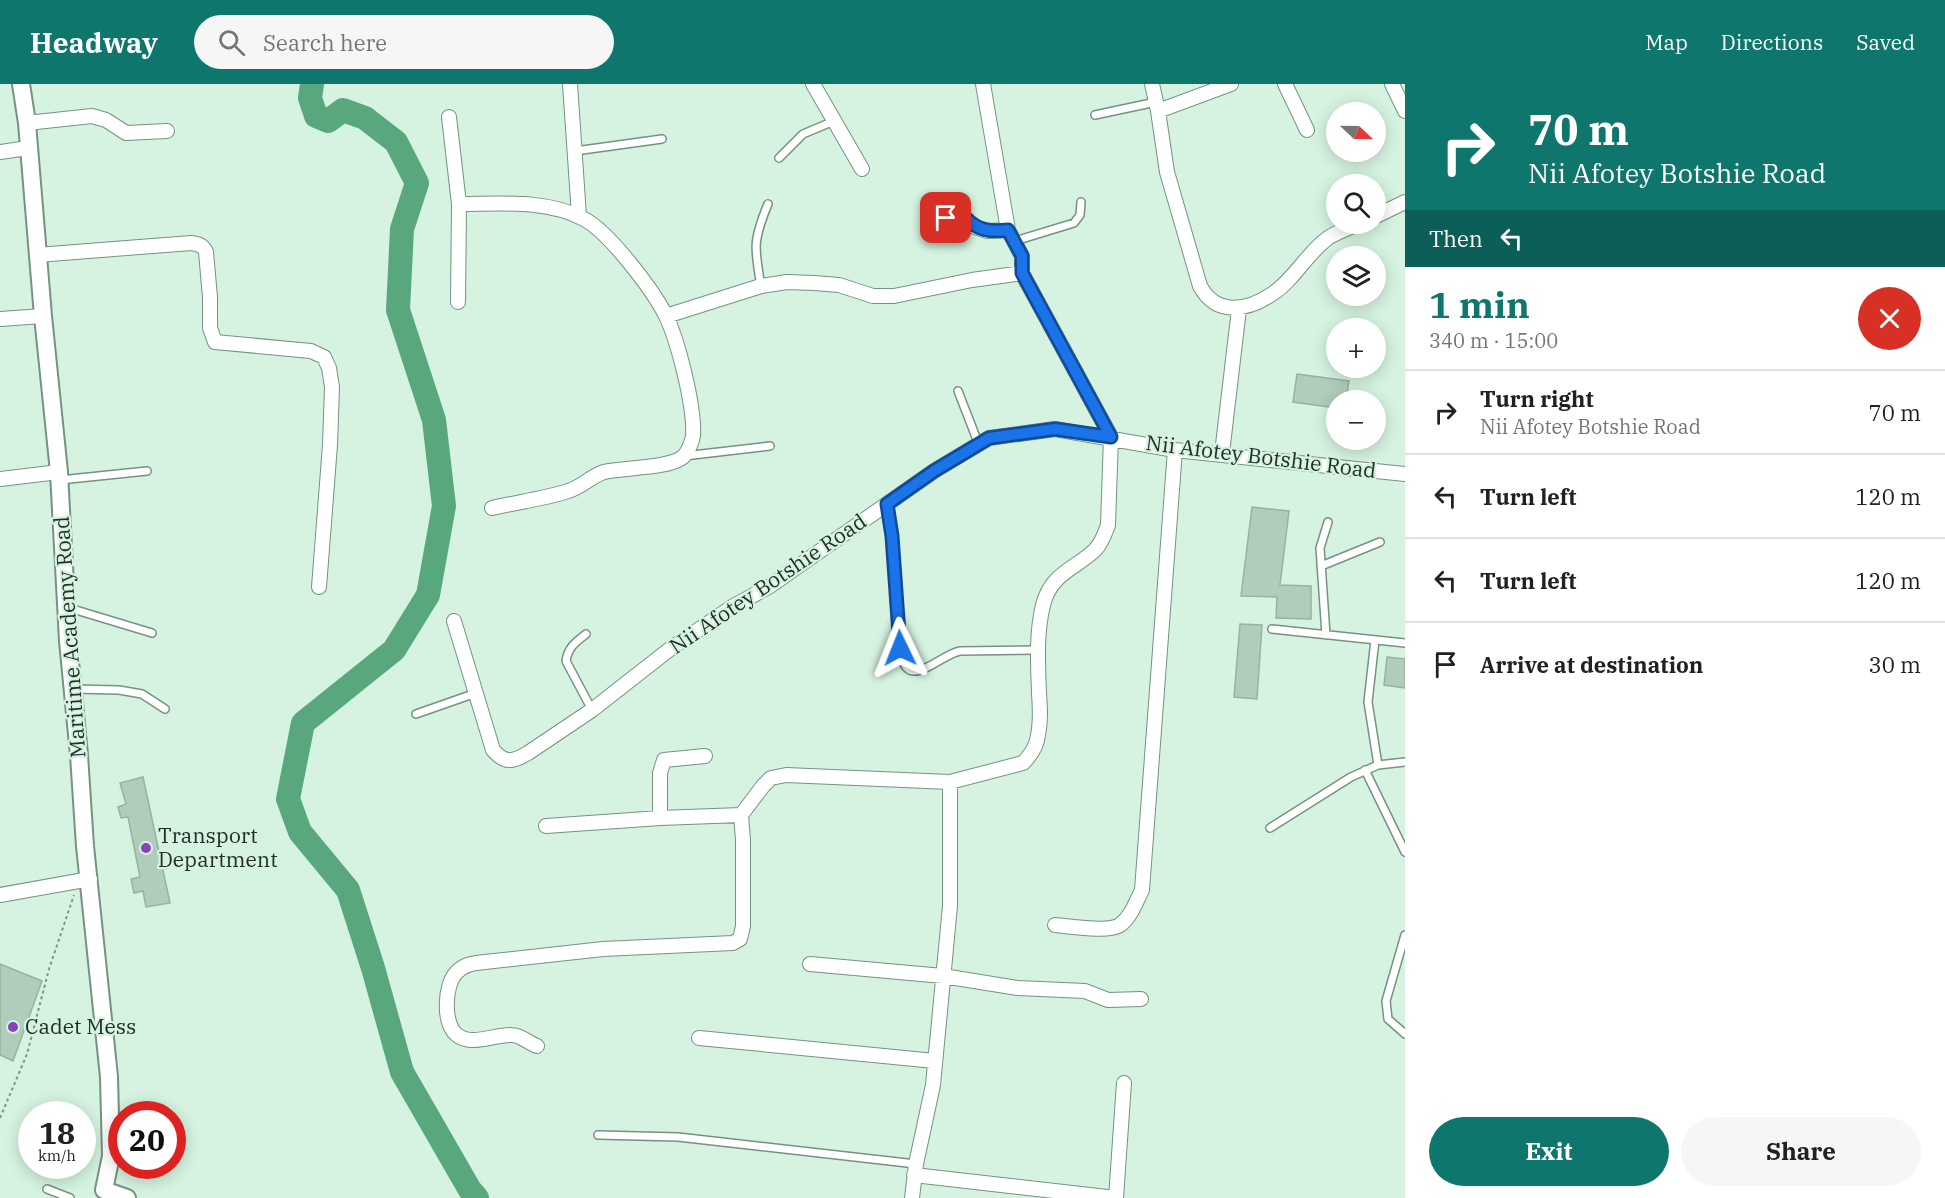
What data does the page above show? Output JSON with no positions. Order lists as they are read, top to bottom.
{
  "streets": {
    "street": ["Nii Afotey Botshie Road", "Maritime Academy Road"]
  },
  "places": ["Transport Department", "Cadet Mess"],
  "north": "right",
  "page": {
    "header": "Headway",
    "search": "Search here",
    "nav": ["Map", "Directions", "Saved"],
    "turn": ["70 m", "Nii Afotey Botshie Road"],
    "map_buttons": ["+", "−"],
    "then": "Then",
    "heading": ["1 min", "340 m · 15:00"],
    "list": [
      {
        "name": "Turn right",
        "note": "Nii Afotey Botshie Road",
        "value": "70 m"
      },
      {
        "name": "Turn left",
        "value": "120 m"
      },
      {
        "name": "Turn left",
        "value": "120 m"
      },
      {
        "name": "Arrive at destination",
        "value": "30 m"
      }
    ],
    "speed": "18 km/h",
    "limit": "20",
    "buttons": ["Exit", "Share"]
  }
}
